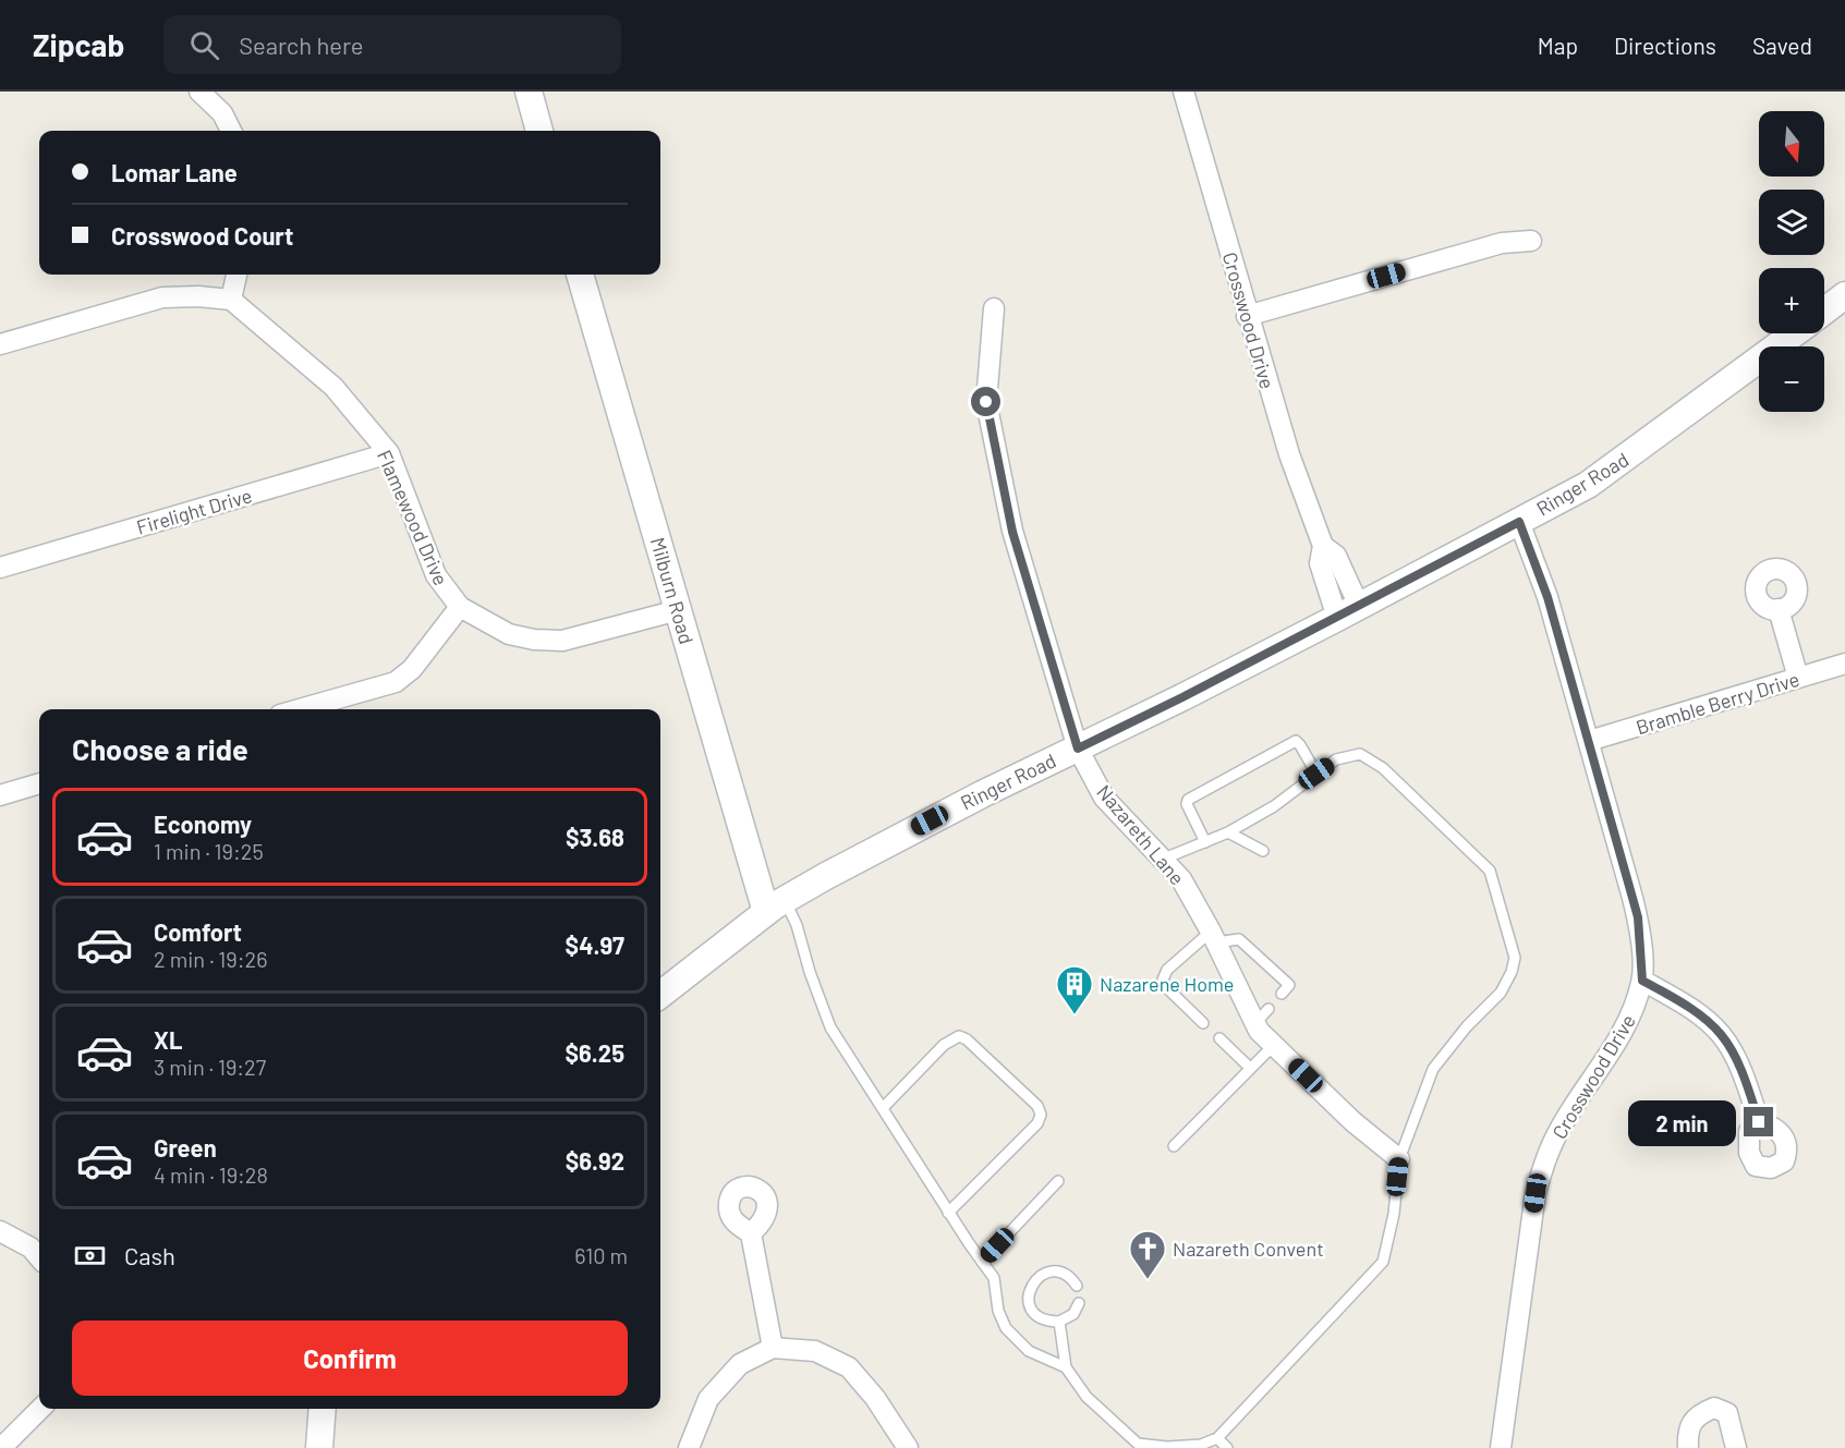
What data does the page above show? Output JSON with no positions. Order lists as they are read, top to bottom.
{
  "streets": {
    "street": [
      "Crosswood Drive",
      "Ringer Road",
      "Firelight Drive",
      "Flamewood Drive",
      "Milburn Road",
      "Bramble Berry Drive",
      "Nazareth Lane"
    ]
  },
  "crossings": [
    ["Crosswood Drive", "Ringer Road"],
    ["Crosswood Drive", "Bramble Berry Drive"],
    ["Ringer Road", "Milburn Road"],
    ["Ringer Road", "Nazareth Lane"],
    ["Firelight Drive", "Flamewood Drive"],
    ["Flamewood Drive", "Milburn Road"]
  ],
  "places": {
    "building": ["Nazarene Home"],
    "church": ["Nazareth Convent"]
  },
  "north": "bottom",
  "page": {
    "header": "Zipcab",
    "search": "Search here",
    "nav": ["Map", "Directions", "Saved"],
    "map_buttons": ["+", "−"],
    "banner": ["Lomar Lane", "Crosswood Court"],
    "heading": "Choose a ride",
    "list": [
      {
        "name": "Economy",
        "note": "1 min · 19:25",
        "value": "$3.68"
      },
      {
        "name": "Comfort",
        "note": "2 min · 19:26",
        "value": "$4.97"
      },
      {
        "name": "XL",
        "note": "3 min · 19:27",
        "value": "$6.25"
      },
      {
        "name": "Green",
        "note": "4 min · 19:28",
        "value": "$6.92"
      }
    ],
    "bubble": "2 min",
    "pay": ["Cash", "610 m"],
    "buttons": "Confirm"
  }
}
